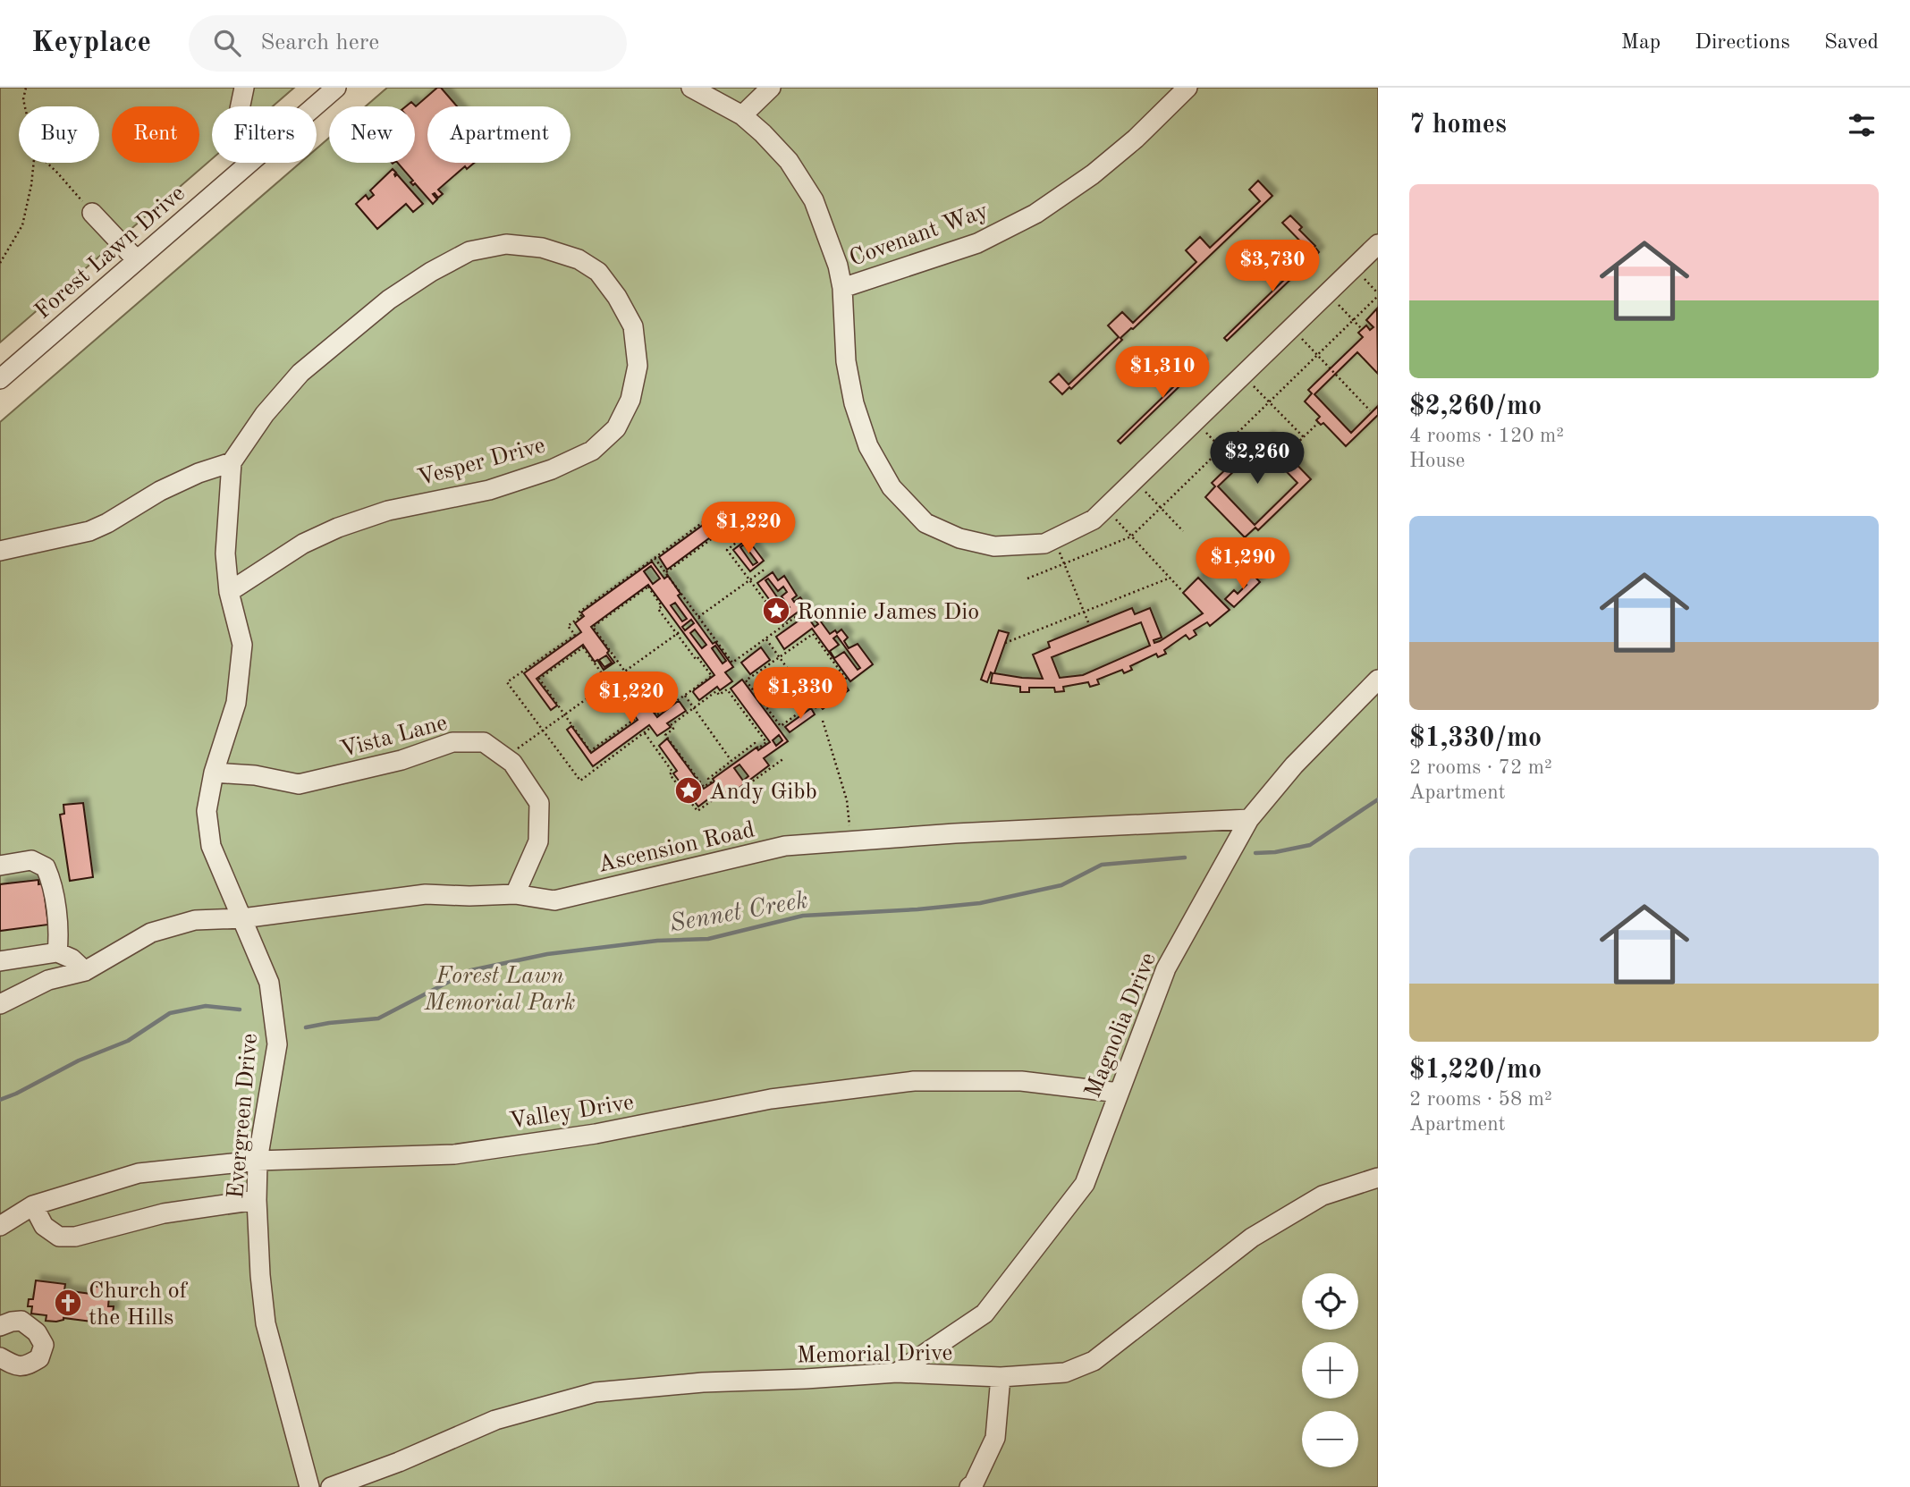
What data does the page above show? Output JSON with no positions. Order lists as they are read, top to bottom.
{
  "streets": {
    "street": [
      "Covenant Way",
      "Forest Lawn Drive",
      "Vesper Drive",
      "Vista Lane",
      "Ascension Road",
      "Magnolia Drive",
      "Valley Drive",
      "Evergreen Drive",
      "Memorial Drive"
    ]
  },
  "crossings": [
    ["Vesper Drive", "Evergreen Drive"],
    ["Vista Lane", "Ascension Road"],
    ["Vista Lane", "Evergreen Drive"],
    ["Ascension Road", "Magnolia Drive"],
    ["Ascension Road", "Evergreen Drive"],
    ["Magnolia Drive", "Valley Drive"],
    ["Magnolia Drive", "Memorial Drive"],
    ["Valley Drive", "Evergreen Drive"]
  ],
  "water": ["Sennet Creek"],
  "parks": ["Forest Lawn Memorial Park"],
  "places": {
    "place": ["Ronnie James Dio", "Andy Gibb"],
    "church": ["Church of the Hills"]
  },
  "page": {
    "header": "Keyplace",
    "search": "Search here",
    "nav": ["Map", "Directions", "Saved"],
    "heading": "7 homes",
    "chip": [
      "Buy",
      "Rent",
      "Filters",
      "New",
      "Apartment"
    ],
    "list": [
      {
        "name": "$2,260/mo",
        "note": "4 rooms · 120 m² · House"
      },
      {
        "name": "$1,330/mo",
        "note": "2 rooms · 72 m² · Apartment"
      },
      {
        "name": "$1,220/mo",
        "note": "2 rooms · 58 m² · Apartment"
      }
    ],
    "price": [
      "$3,730",
      "$1,310",
      "$2,260",
      "$1,220",
      "$1,290",
      "$1,330",
      "$1,220"
    ],
    "map_buttons": ["+", "−"]
  }
}
